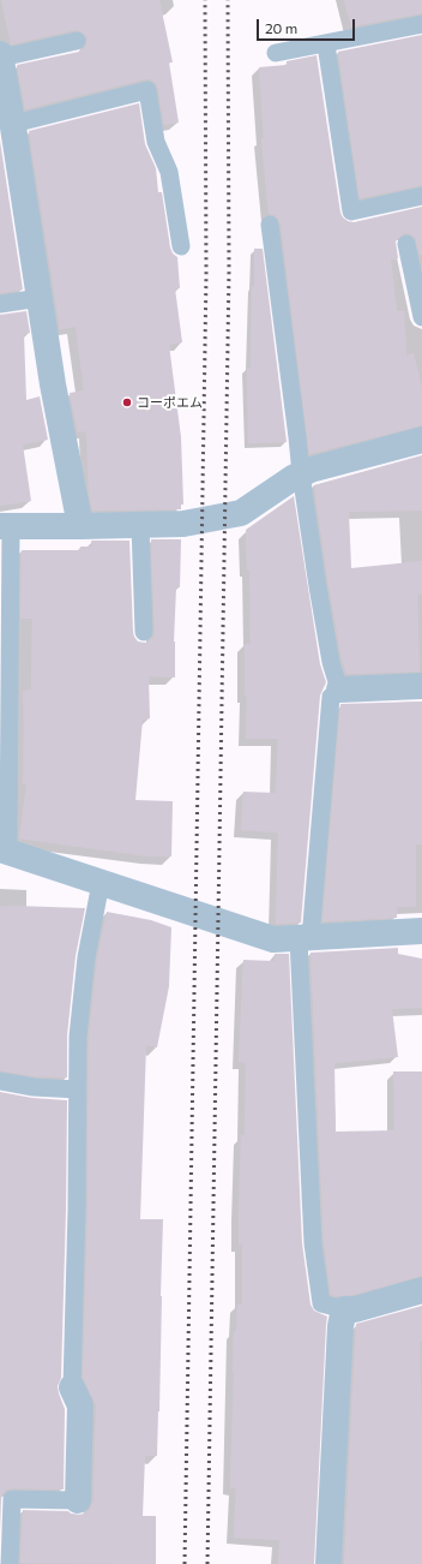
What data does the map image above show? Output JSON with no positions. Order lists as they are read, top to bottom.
{
  "places": ["コーポエム"],
  "scale_bar": "20 m"
}
